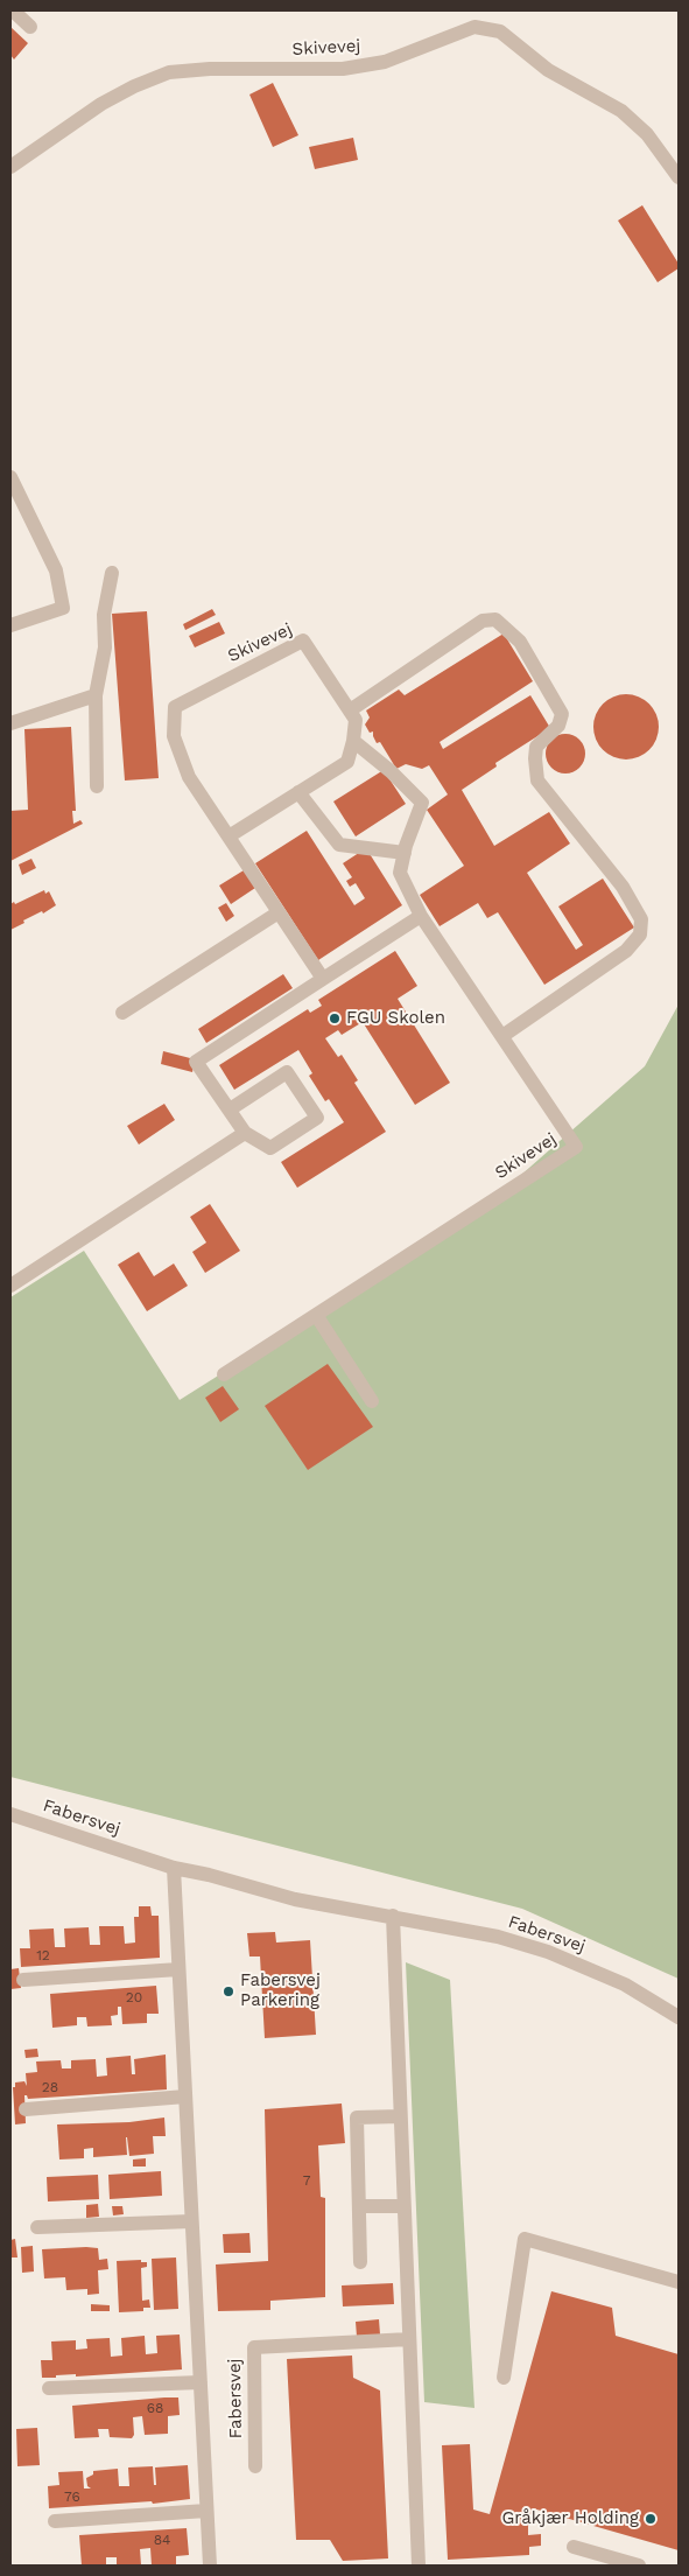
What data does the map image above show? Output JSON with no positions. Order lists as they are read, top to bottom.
{
  "streets": {
    "street": ["Skivevej", "Fabersvej"]
  },
  "places": ["FGU Skolen", "Fabersvej Parkering", "Gråkjær Holding"],
  "house_numbers": [
    "12",
    "20",
    "28",
    "7",
    "68",
    "76",
    "84"
  ]
}
